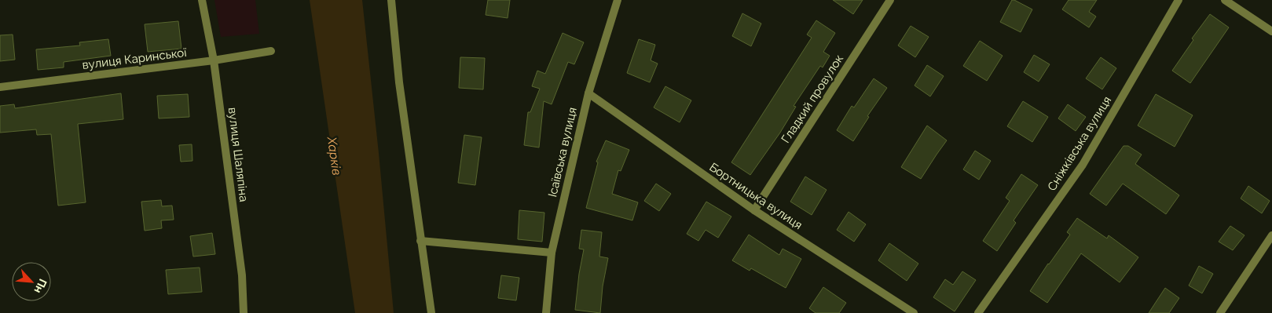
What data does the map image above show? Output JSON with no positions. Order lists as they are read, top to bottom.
{
  "streets": {
    "street": [
      "вулиця Каринської",
      "Гладкий провулок",
      "Сніжківська вулиця",
      "Ісаївська вулиця",
      "вулиця Шаляпіна",
      "Бортницька вулиця"
    ]
  },
  "crossings": [
    ["вулиця Каринської", "вулиця Шаляпіна"],
    ["Гладкий провулок", "Бортницька вулиця"],
    ["Ісаївська вулиця", "Бортницька вулиця"]
  ],
  "water": ["Харків"],
  "north": "bottom right"
}
